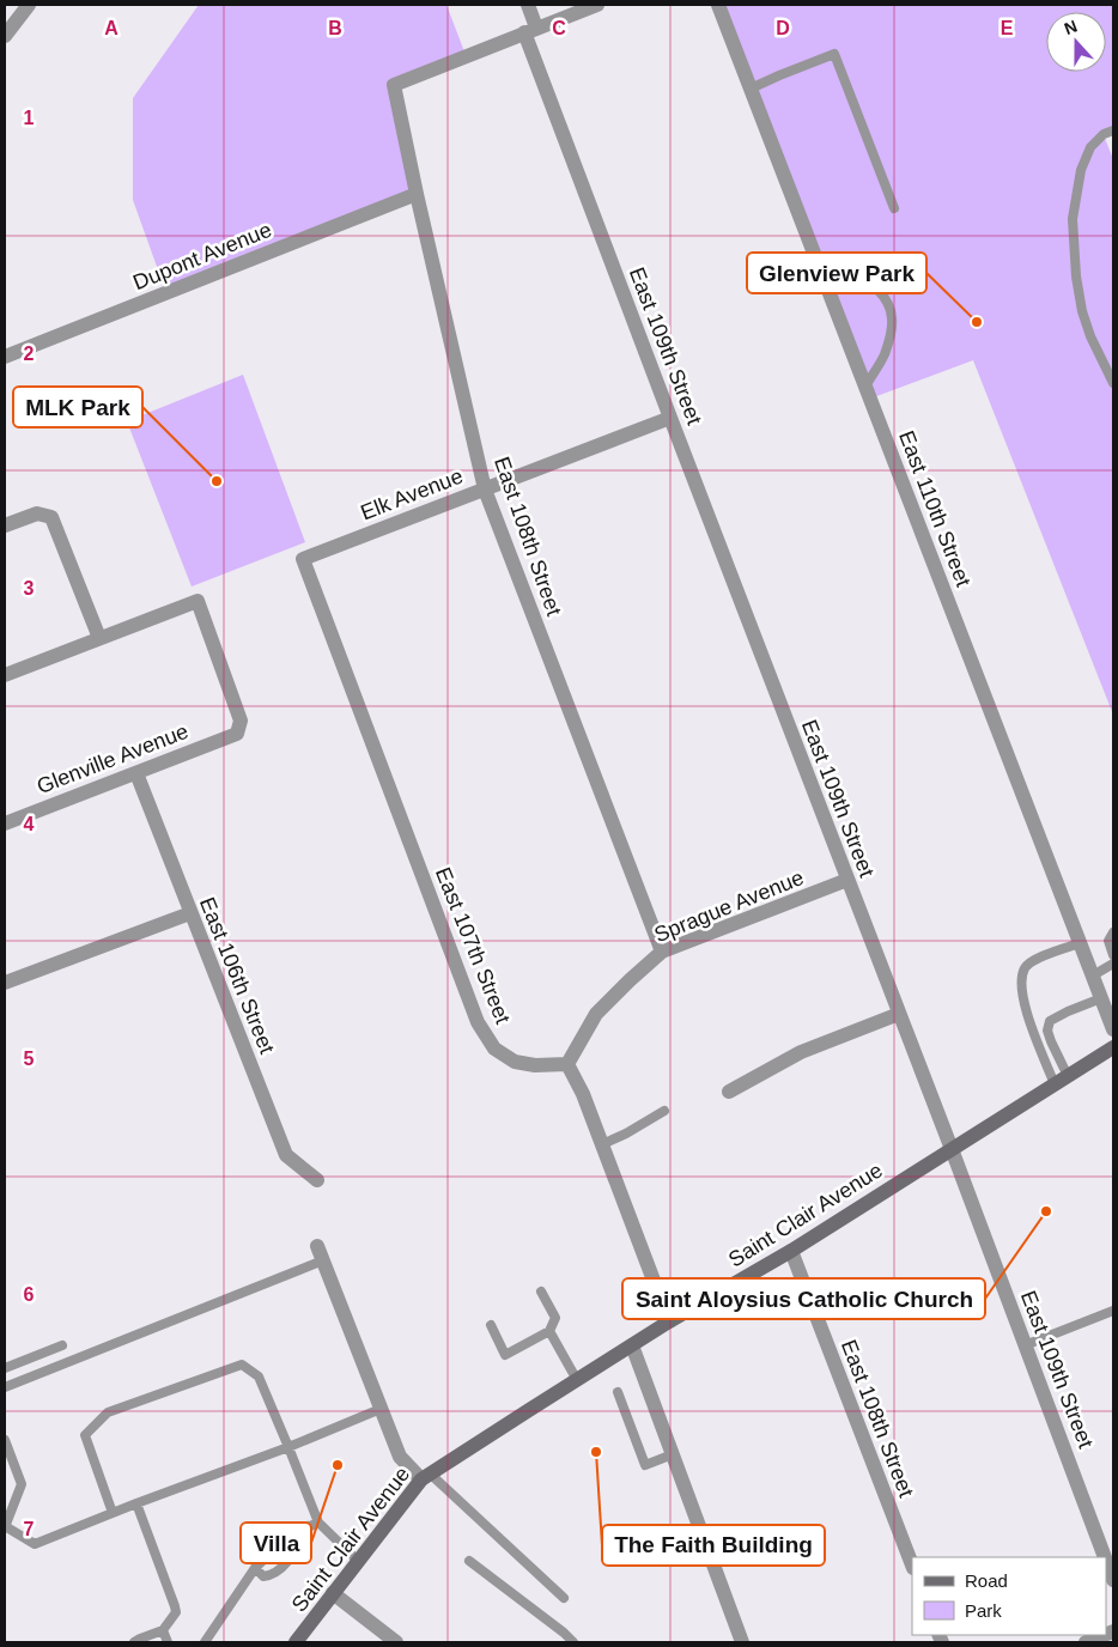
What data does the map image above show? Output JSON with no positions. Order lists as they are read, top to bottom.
{
  "streets": {
    "main road": ["Saint Clair Avenue"],
    "street": [
      "Dupont Avenue",
      "East 109th Street",
      "Elk Avenue",
      "East 110th Street",
      "East 108th Street",
      "Glenville Avenue",
      "Sprague Avenue",
      "East 107th Street",
      "East 106th Street"
    ]
  },
  "crossings": [
    ["Dupont Avenue", "East 108th Street"],
    ["East 109th Street", "Elk Avenue"],
    ["East 109th Street", "East 108th Street"],
    ["East 109th Street", "Sprague Avenue"],
    ["East 109th Street", "Saint Clair Avenue"],
    ["Elk Avenue", "East 108th Street"],
    ["Elk Avenue", "East 107th Street"],
    ["East 108th Street", "Sprague Avenue"],
    ["East 108th Street", "Saint Clair Avenue"],
    ["Glenville Avenue", "East 106th Street"],
    ["Sprague Avenue", "East 107th Street"]
  ],
  "places": [
    "Glenview Park",
    "MLK Park",
    "Saint Aloysius Catholic Church",
    "The Faith Building",
    "Villa"
  ],
  "legend": ["Road", "Park"],
  "north": "top",
  "grid": {
    "columns": [
      "A",
      "B",
      "C",
      "D",
      "E"
    ],
    "rows": [
      "1",
      "2",
      "3",
      "4",
      "5",
      "6",
      "7"
    ]
  }
}
